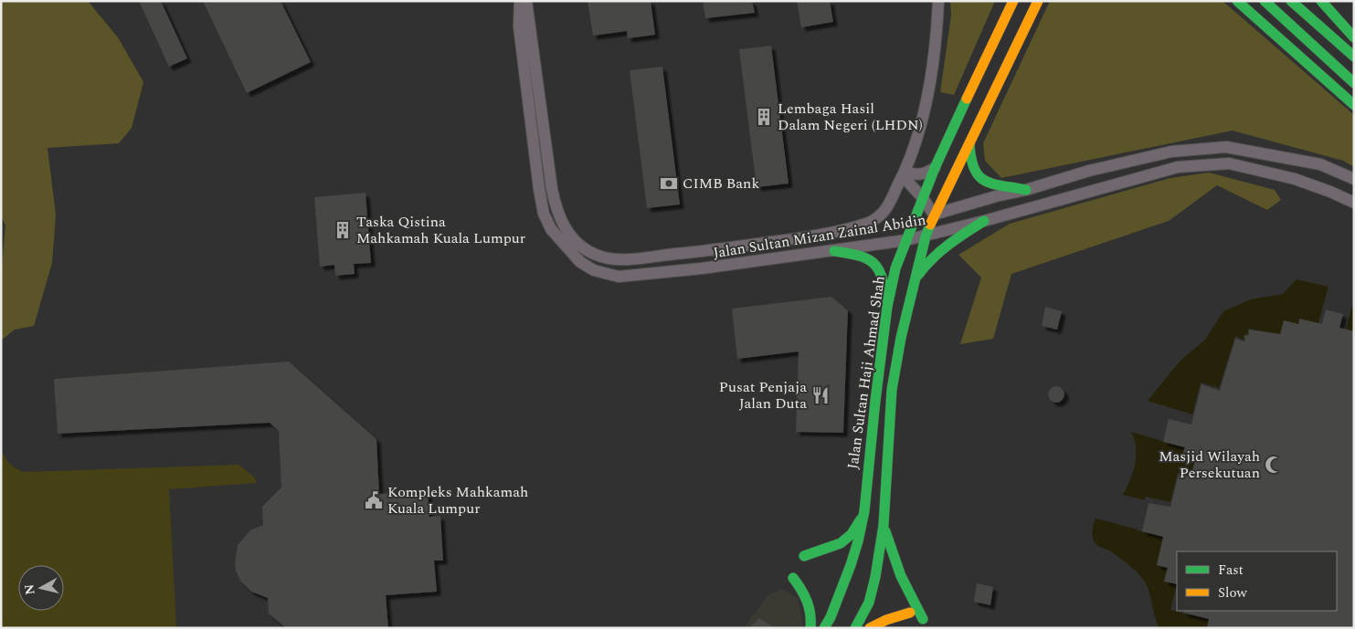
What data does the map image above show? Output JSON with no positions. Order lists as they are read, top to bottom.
{
  "streets": {
    "street": ["Jalan Sultan Mizan Zainal Abidin", "Jalan Sultan Haji Ahmad Shah"]
  },
  "crossings": [
    ["Jalan Sultan Mizan Zainal Abidin", "Jalan Sultan Haji Ahmad Shah"]
  ],
  "places": {
    "building": ["Lembaga Hasil Dalam Negeri (LHDN)", "Taska Qistina Mahkamah Kuala Lumpur"],
    "bank": ["CIMB Bank"],
    "restaurant": ["Pusat Penjaja Jalan Duta"],
    "mosque": ["Masjid Wilayah Persekutuan"],
    "public building": ["Kompleks Mahkamah Kuala Lumpur"]
  },
  "legend": ["Fast", "Slow"],
  "north": "left"
}
